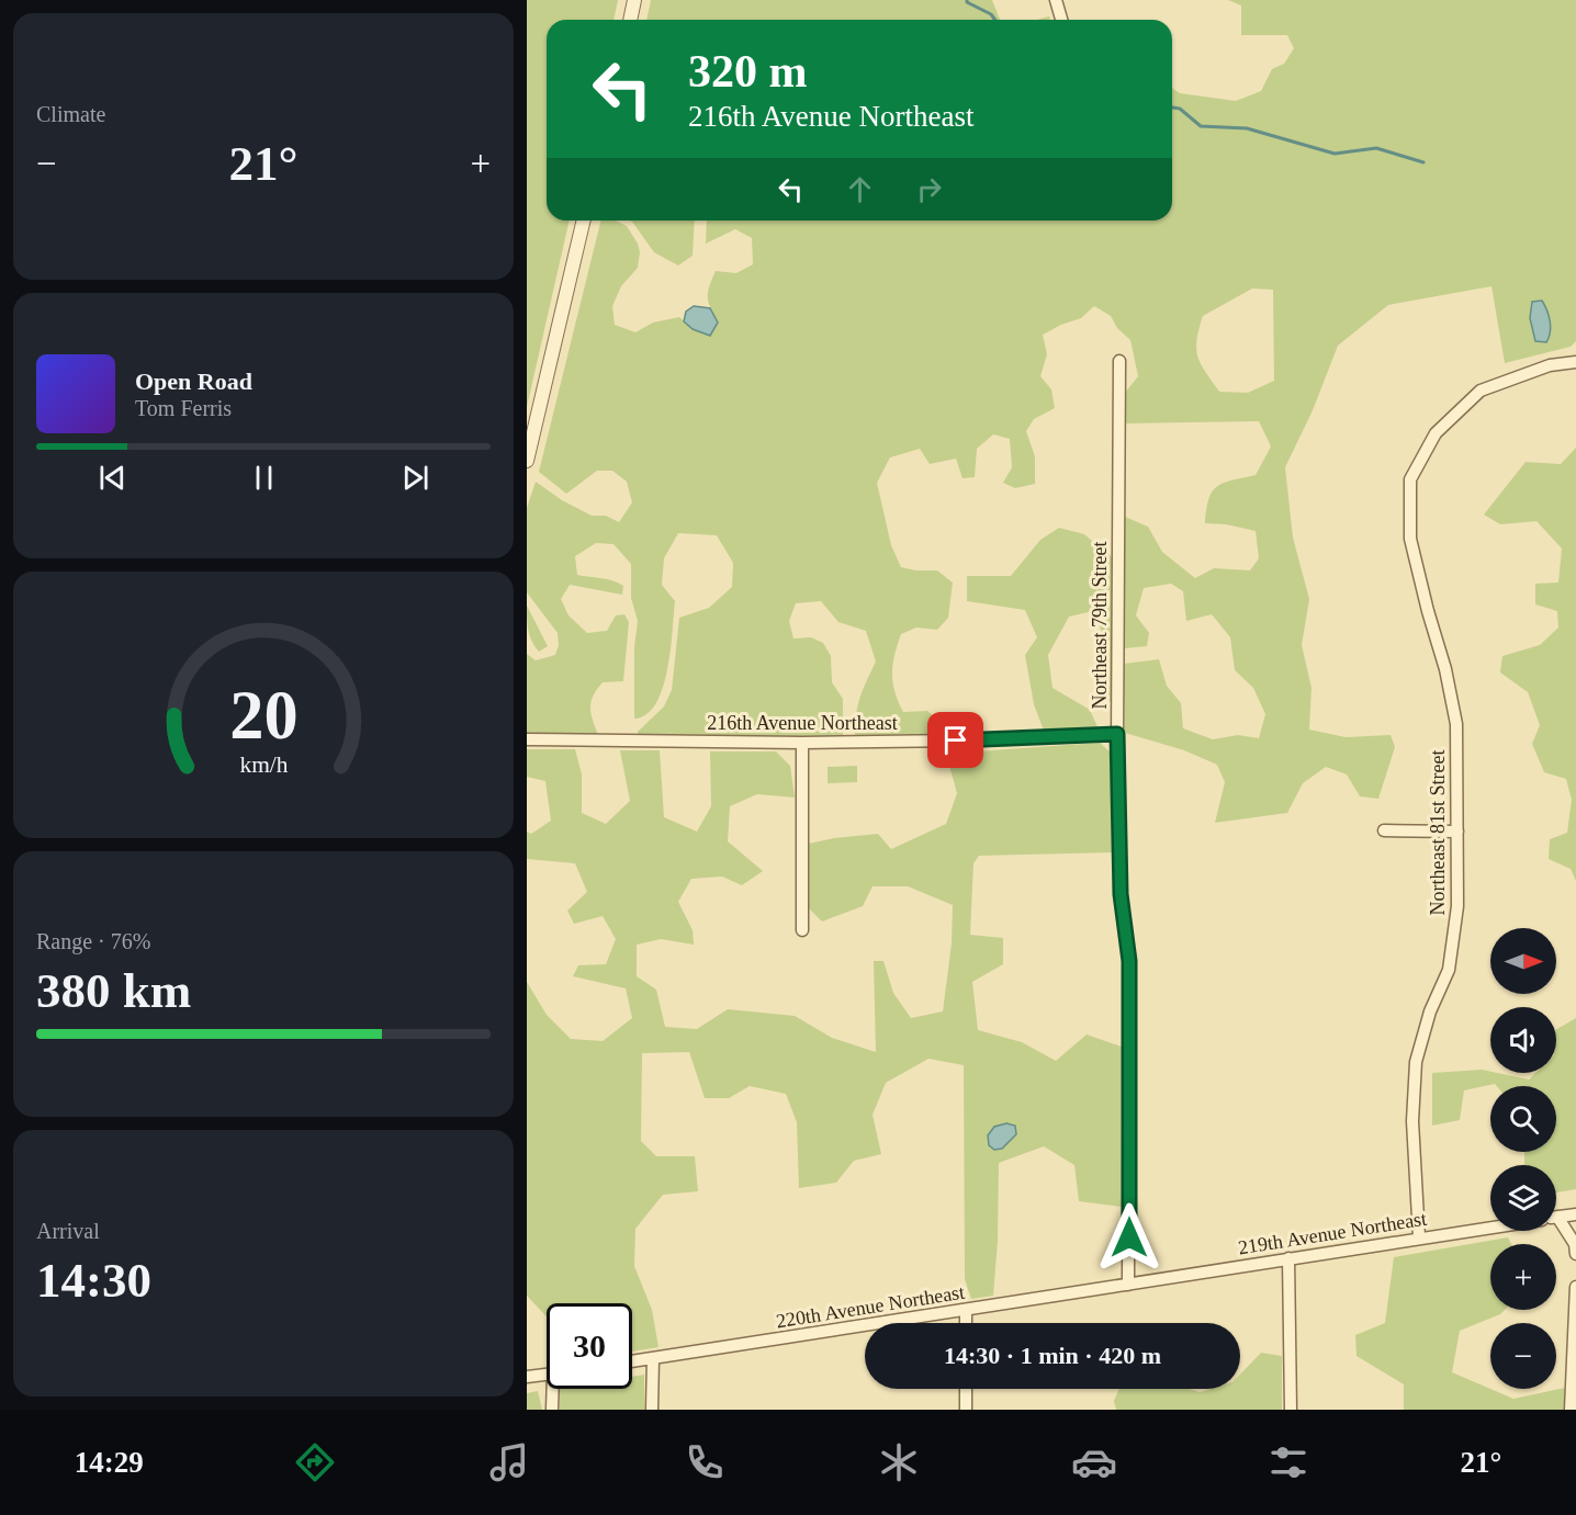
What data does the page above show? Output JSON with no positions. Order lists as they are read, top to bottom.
{
  "streets": {
    "street": [
      "Northeast 79th Street",
      "216th Avenue Northeast",
      "Northeast 81st Street",
      "219th Avenue Northeast",
      "220th Avenue Northeast"
    ]
  },
  "crossings": [
    ["Northeast 79th Street", "216th Avenue Northeast"],
    ["Northeast 79th Street", "219th Avenue Northeast"],
    ["Northeast 79th Street", "220th Avenue Northeast"],
    ["Northeast 81st Street", "219th Avenue Northeast"],
    ["219th Avenue Northeast", "220th Avenue Northeast"]
  ],
  "north": "right",
  "page": {
    "tile": [
      "Climate",
      ["Range · 76%", "380 km"],
      ["Arrival", "14:30"]
    ],
    "turn": ["320 m", "216th Avenue Northeast"],
    "heat": ["−", "21°", "+"],
    "song": ["Open Road", "Tom Ferris"],
    "map_buttons": ["+", "−"],
    "limit": "30",
    "trip": "14:30 · 1 min · 420 m",
    "tabs": ["14:29", "21°"],
    "gauge": ["20", "km/h"]
  }
}
